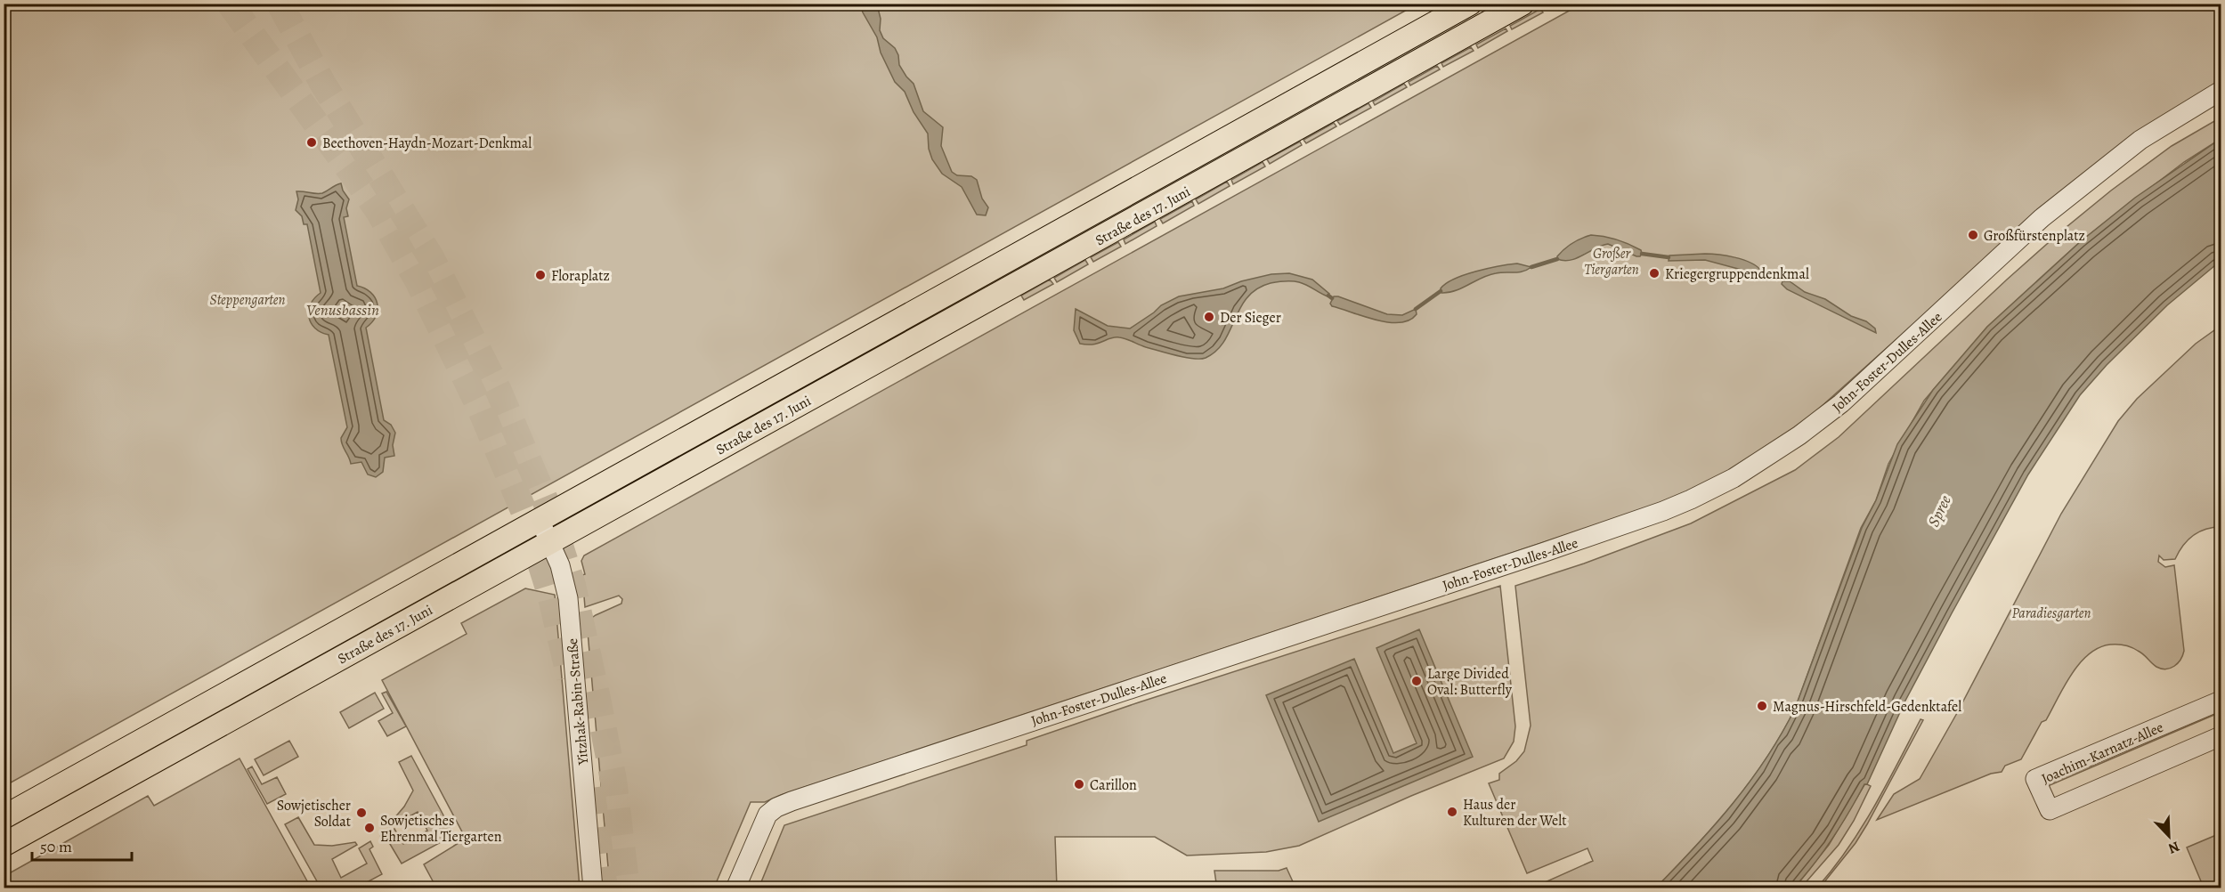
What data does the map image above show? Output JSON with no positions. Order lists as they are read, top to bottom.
{
  "streets": {
    "main road": ["Straße des 17. Juni"],
    "street": ["John-Foster-Dulles-Allee", "Yitzhak-Rabin-Straße", "Joachim-Karnatz-Allee"]
  },
  "crossings": [
    ["Straße des 17. Juni", "Yitzhak-Rabin-Straße"]
  ],
  "water": ["Venusbassin", "Spree"],
  "parks": ["Großer Tiergarten", "Steppengarten", "Paradiesgarten"],
  "places": [
    "Beethoven-Haydn-Mozart-Denkmal",
    "Großfürstenplatz",
    "Kriegergruppendenkmal",
    "Floraplatz",
    "Der Sieger",
    "Large Divided Oval: Butterfly",
    "Magnus-Hirschfeld-Gedenktafel",
    "Carillon",
    "Haus der Kulturen der Welt",
    "Sowjetischer Soldat",
    "Sowjetisches Ehrenmal Tiergarten"
  ],
  "scale_bar": "50 m",
  "north": "bottom right"
}
